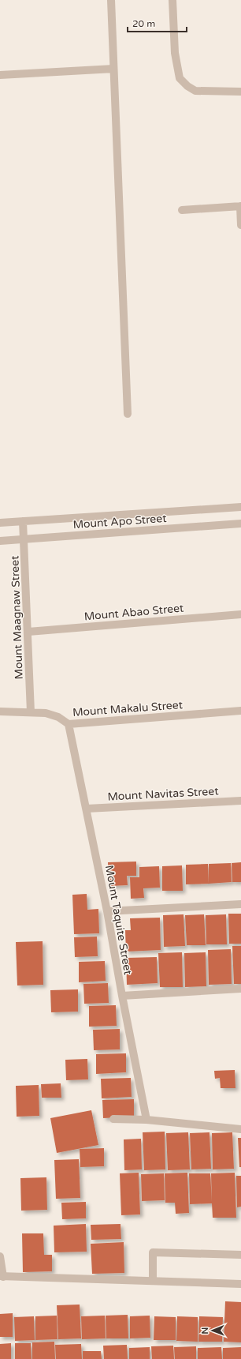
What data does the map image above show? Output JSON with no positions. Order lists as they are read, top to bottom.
{
  "streets": {
    "street": [
      "Mount Apo Street",
      "Mount Abao Street",
      "Mount Maagnaw Street",
      "Mount Makalu Street",
      "Mount Navitas Street",
      "Mount Taquite Street"
    ]
  },
  "crossings": [
    ["Mount Apo Street", "Mount Maagnaw Street"],
    ["Mount Abao Street", "Mount Maagnaw Street"],
    ["Mount Maagnaw Street", "Mount Makalu Street"],
    ["Mount Makalu Street", "Mount Taquite Street"],
    ["Mount Navitas Street", "Mount Taquite Street"]
  ],
  "scale_bar": "20 m",
  "north": "left"
}
